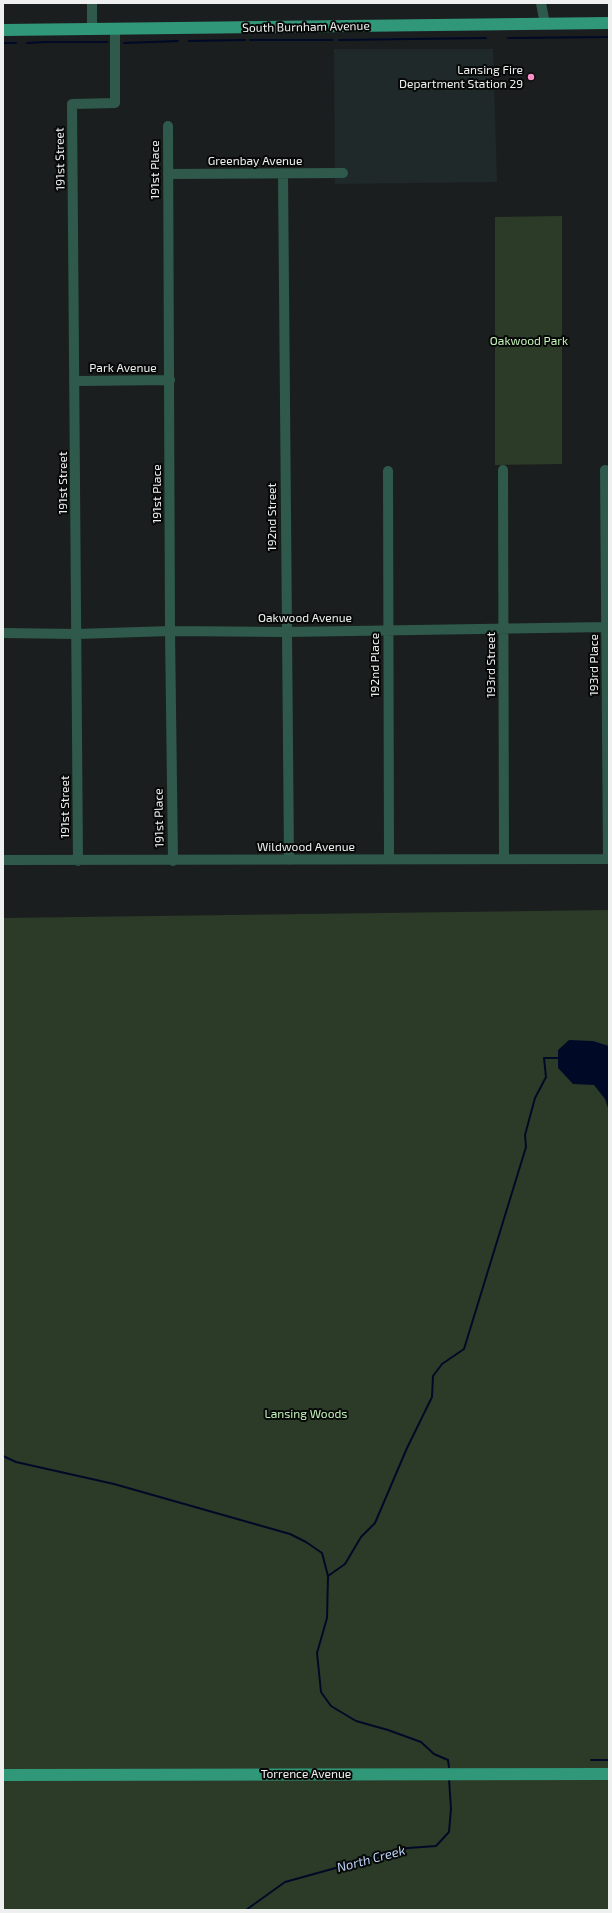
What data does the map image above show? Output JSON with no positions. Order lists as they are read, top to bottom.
{
  "streets": {
    "main road": ["South Burnham Avenue", "Torrence Avenue"],
    "street": [
      "191st Street",
      "Greenbay Avenue",
      "191st Place",
      "Park Avenue",
      "192nd Street",
      "Oakwood Avenue",
      "192nd Place",
      "193rd Street",
      "193rd Place",
      "Wildwood Avenue"
    ]
  },
  "crossings": [
    ["South Burnham Avenue", "191st Street"],
    ["191st Street", "Park Avenue"],
    ["191st Street", "Oakwood Avenue"],
    ["191st Street", "Wildwood Avenue"],
    ["Greenbay Avenue", "191st Place"],
    ["Greenbay Avenue", "192nd Street"],
    ["191st Place", "Park Avenue"],
    ["191st Place", "Oakwood Avenue"],
    ["191st Place", "Wildwood Avenue"],
    ["192nd Street", "Oakwood Avenue"],
    ["192nd Street", "Wildwood Avenue"],
    ["Oakwood Avenue", "192nd Place"],
    ["Oakwood Avenue", "193rd Street"],
    ["Oakwood Avenue", "193rd Place"],
    ["192nd Place", "Wildwood Avenue"],
    ["193rd Street", "Wildwood Avenue"],
    ["193rd Place", "Wildwood Avenue"]
  ],
  "water": ["North Creek"],
  "parks": ["Oakwood Park", "Lansing Woods"],
  "places": ["Lansing Fire Department Station 29"]
}
